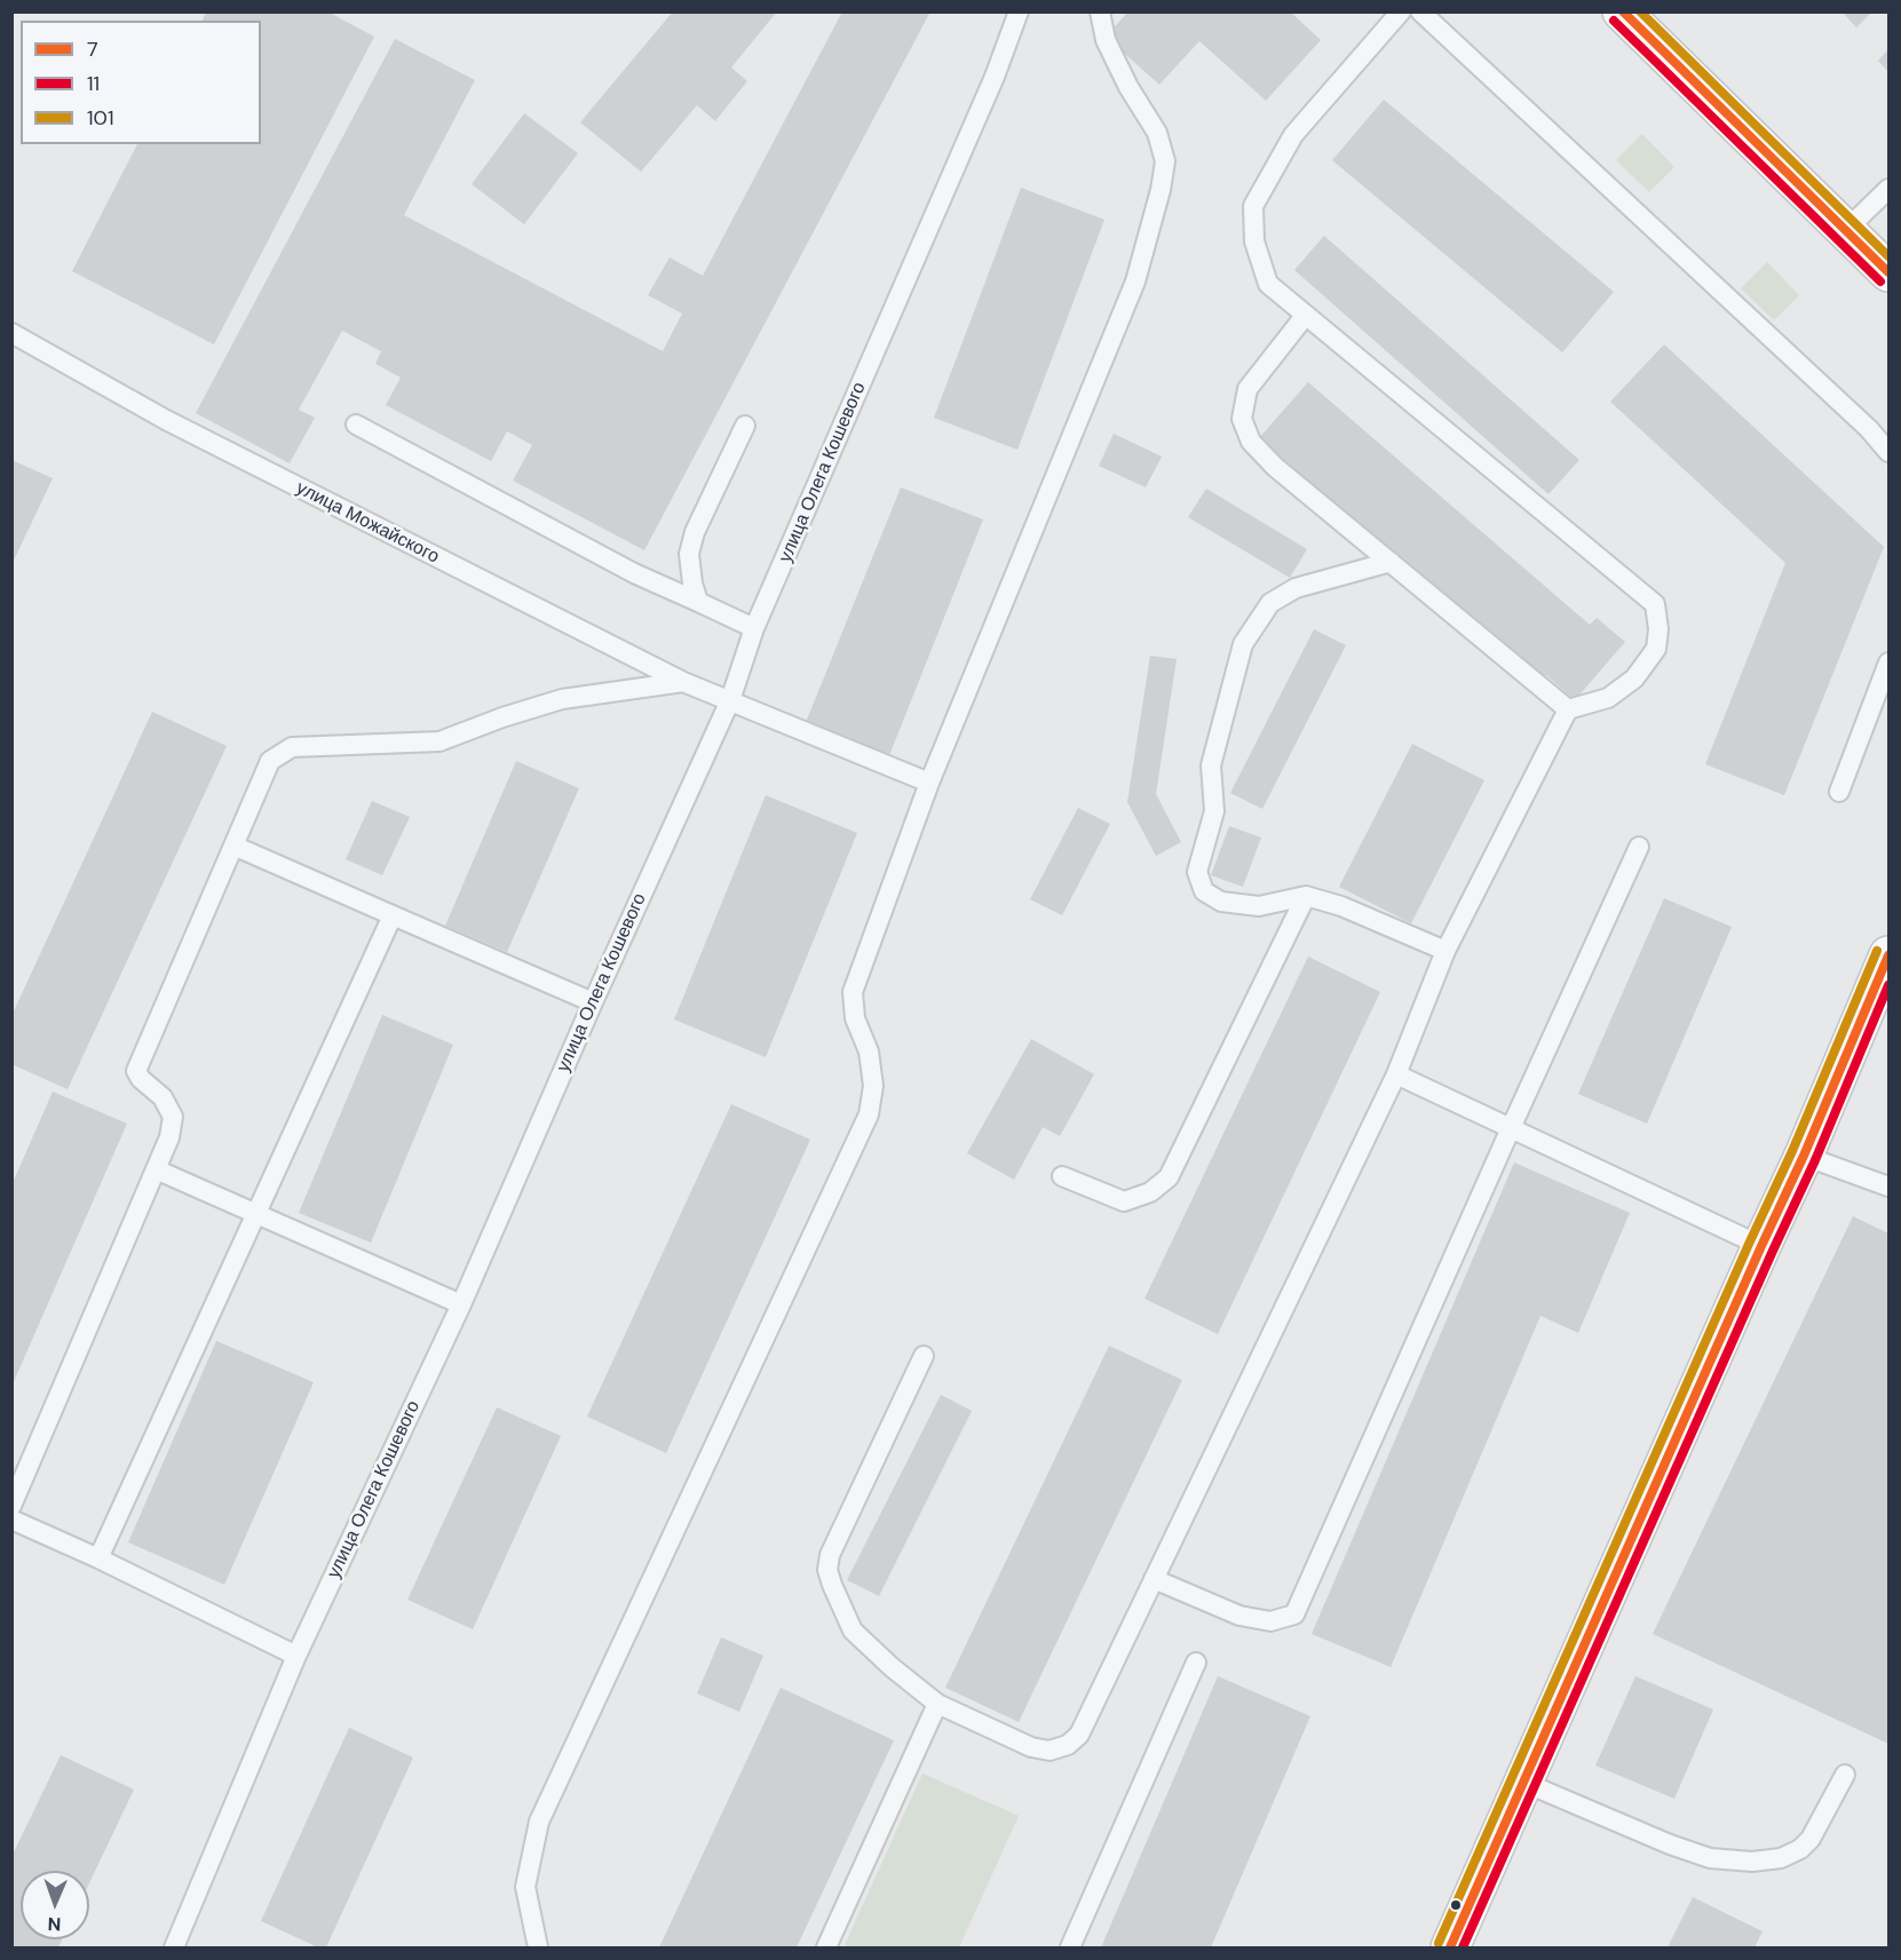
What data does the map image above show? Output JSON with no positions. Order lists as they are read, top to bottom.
{
  "streets": {
    "lane": ["улица Олега Кошевого", "улица Можайского"]
  },
  "crossings": [
    ["улица Олега Кошевого", "улица Можайского"]
  ],
  "lines": ["transit line 7", "transit line 101", "transit line 11"],
  "legend": ["7", "11", "101"],
  "north": "bottom"
}
